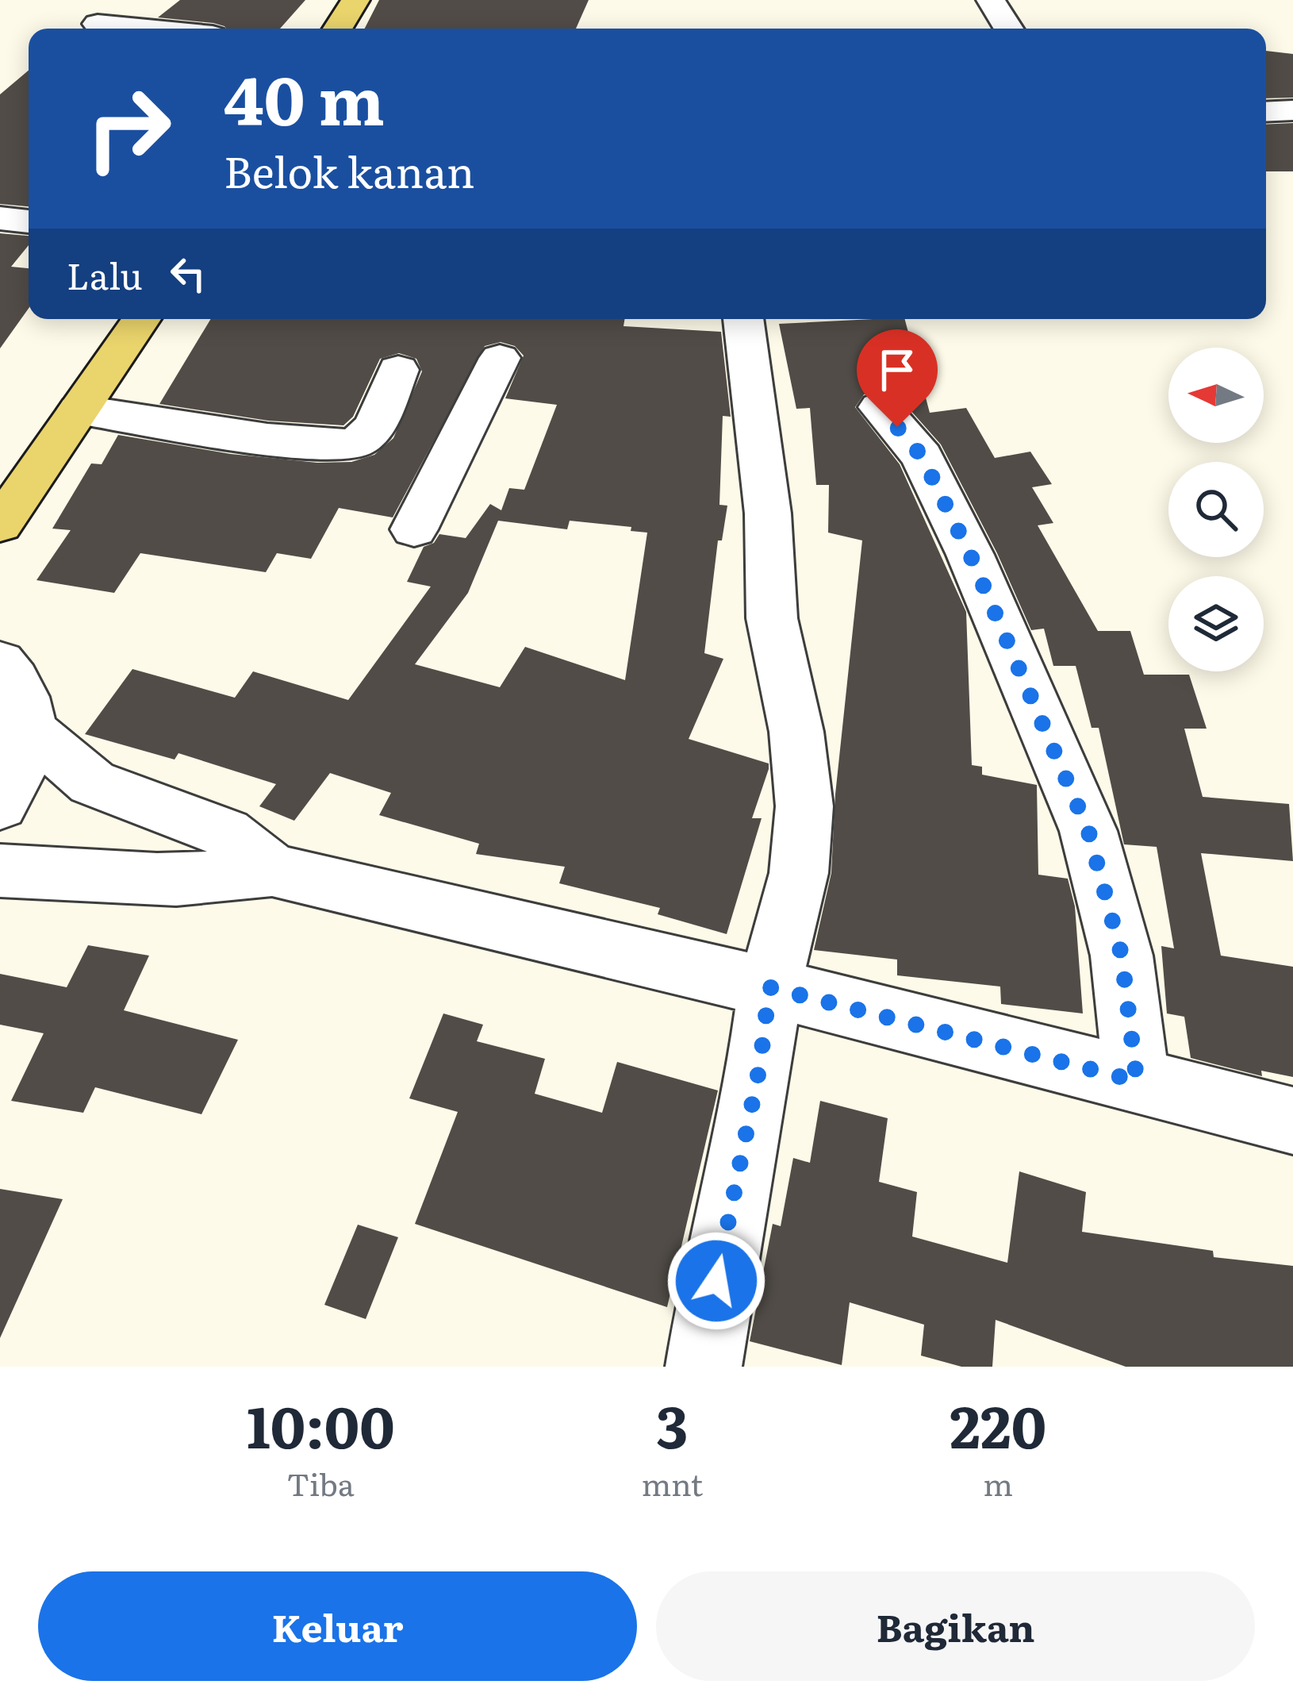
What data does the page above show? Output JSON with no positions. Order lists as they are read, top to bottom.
{
  "north": "left",
  "page": {
    "turn": ["40 m", "Belok kanan"],
    "then": "Lalu",
    "eta": [
      "10:00",
      "Tiba",
      "3",
      "mnt",
      "220",
      "m"
    ],
    "buttons": ["Keluar", "Bagikan"]
  }
}
